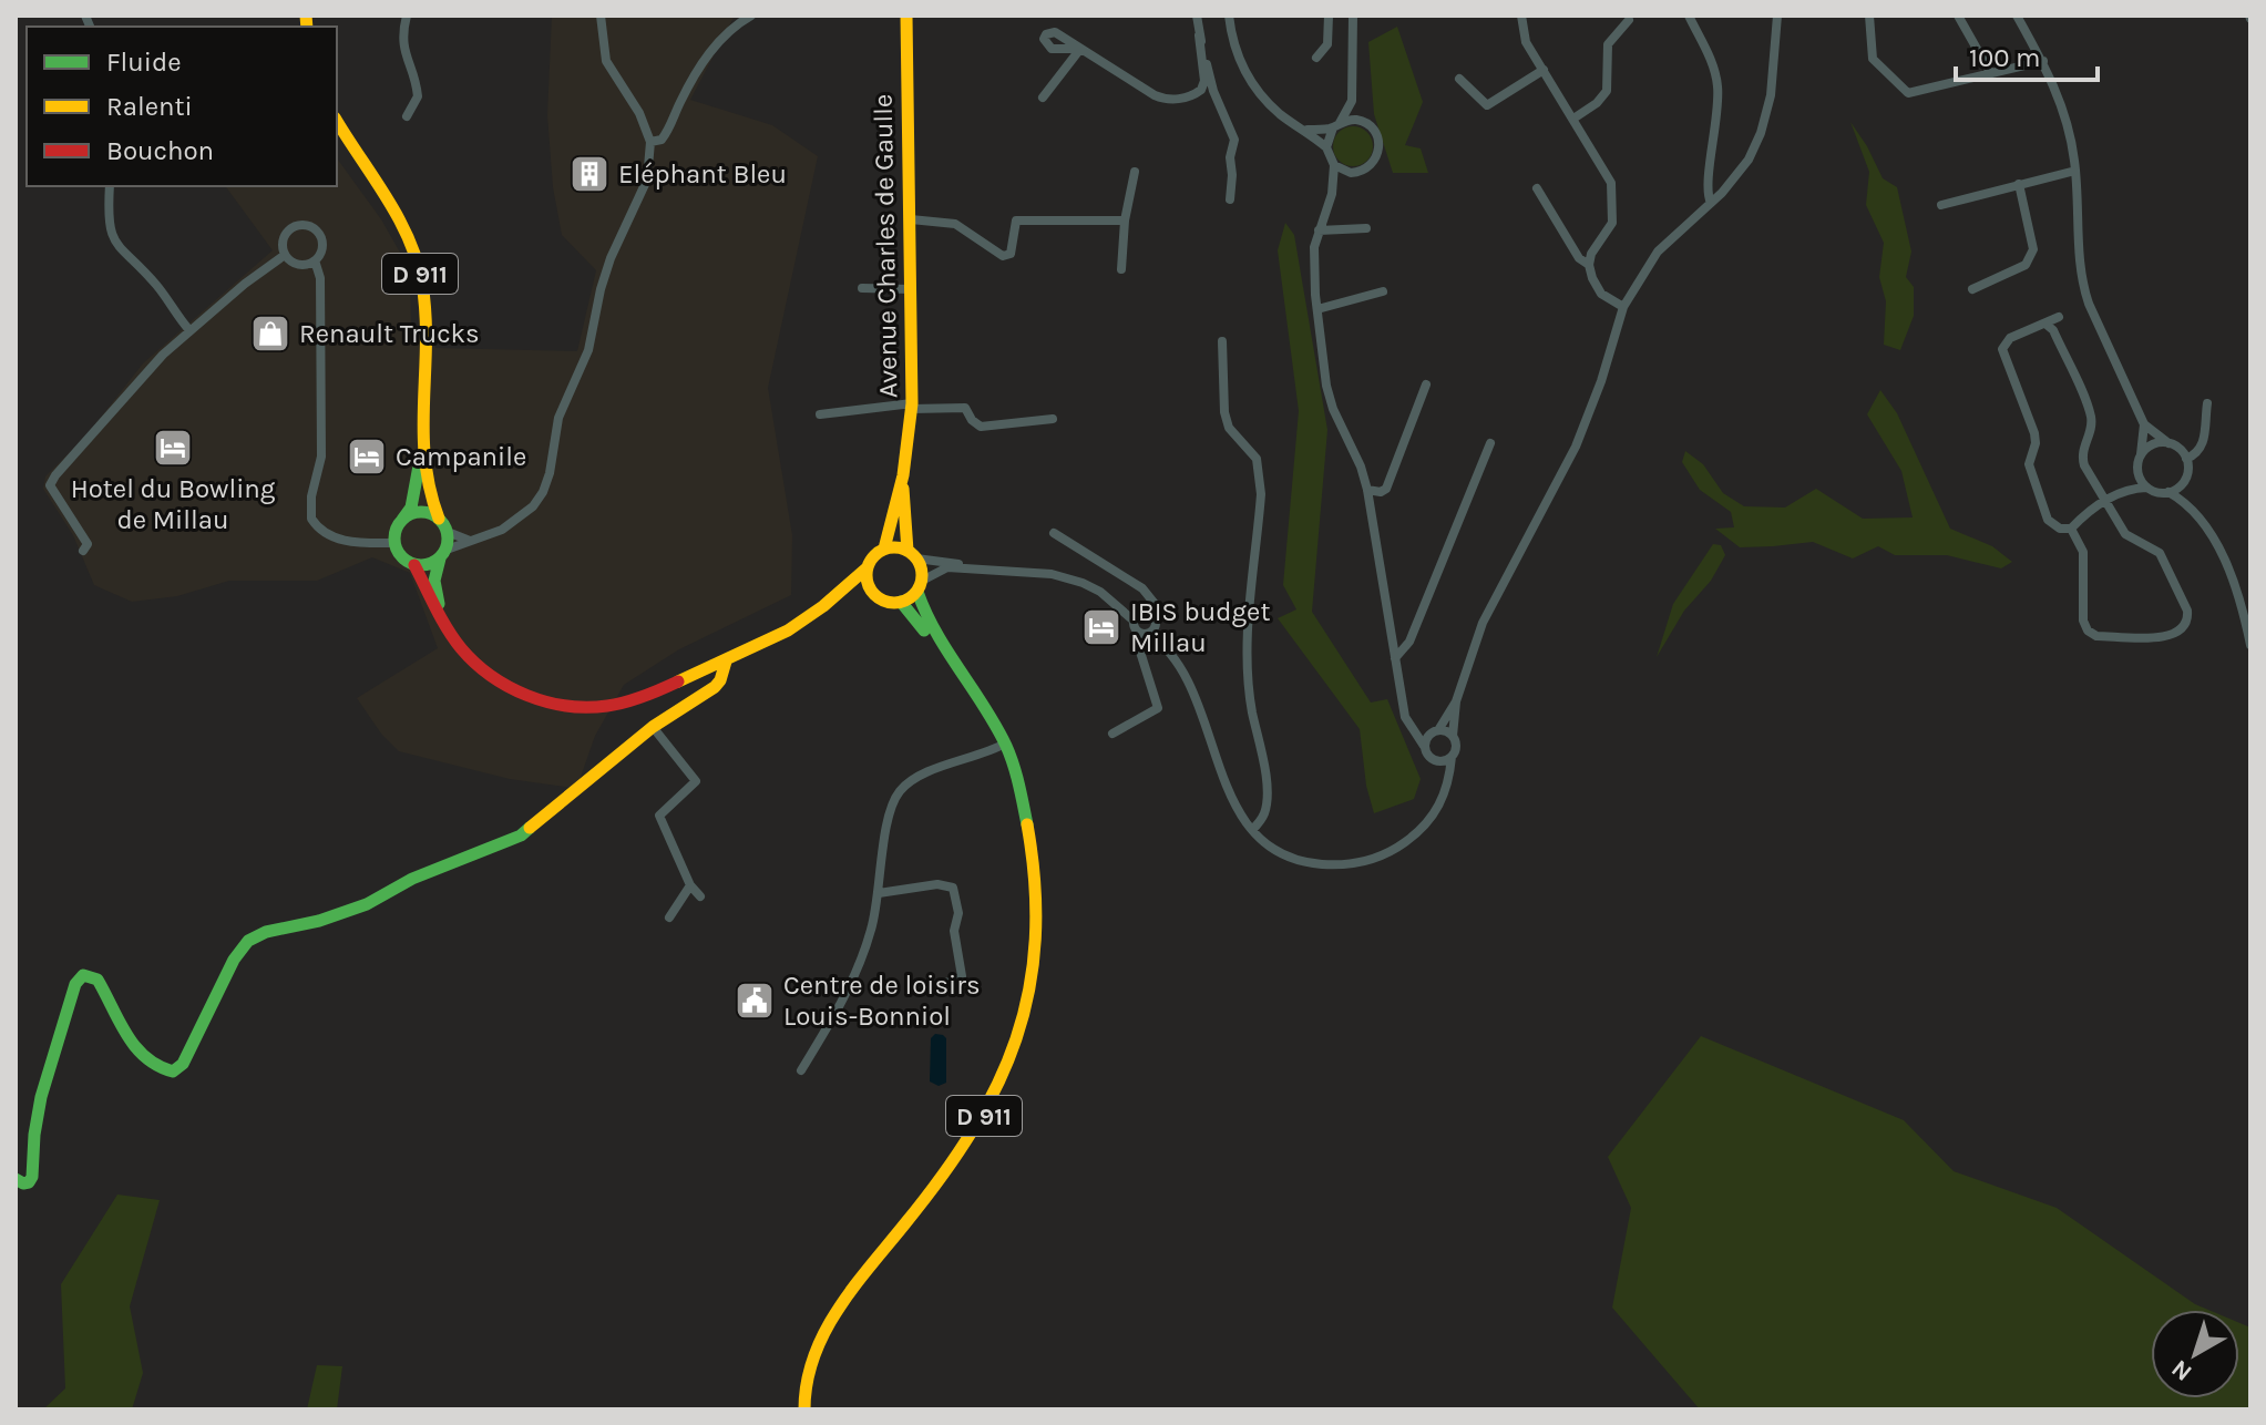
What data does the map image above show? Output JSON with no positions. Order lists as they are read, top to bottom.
{
  "streets": {
    "main road": ["Avenue Charles de Gaulle", "D 911"]
  },
  "places": {
    "building": ["Eléphant Bleu"],
    "shop": ["Renault Trucks"],
    "hotel": ["Hotel du Bowling de Millau", "Campanile", "IBIS budget Millau"],
    "public building": ["Centre de loisirs Louis-Bonniol"]
  },
  "legend": ["Fluide", "Ralenti", "Bouchon"],
  "scale_bar": "100 m",
  "north": "bottom left"
}
